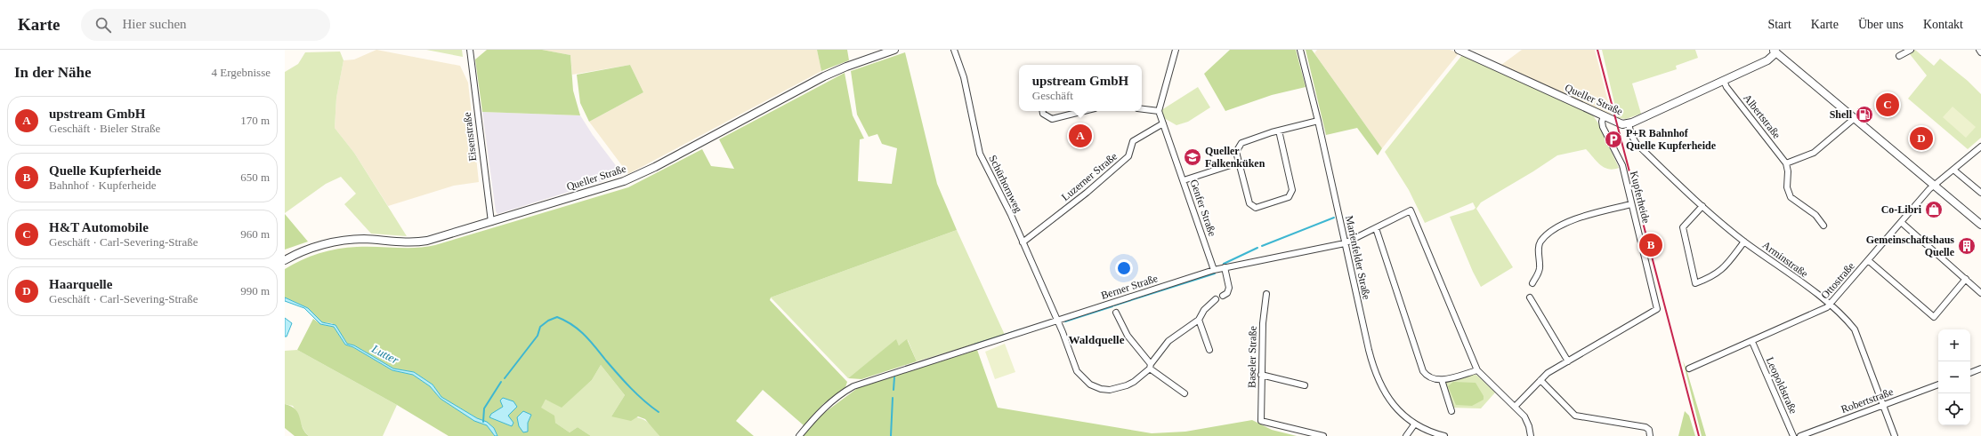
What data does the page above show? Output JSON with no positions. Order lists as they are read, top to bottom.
{
  "streets": {
    "street": [
      "Queller Straße",
      "Albertstraße",
      "Eisenstraße",
      "Luzerner Straße",
      "Schürhornweg",
      "Kupferheide",
      "Genfer Straße",
      "Marienfelder Straße",
      "Arminstraße",
      "Ottostraße",
      "Berner Straße",
      "Baseler Straße",
      "Leopoldstraße",
      "Robertstraße"
    ]
  },
  "crossings": [
    ["Queller Straße", "Albertstraße"],
    ["Queller Straße", "Eisenstraße"],
    ["Queller Straße", "Kupferheide"],
    ["Queller Straße", "Arminstraße"],
    ["Luzerner Straße", "Schürhornweg"],
    ["Luzerner Straße", "Genfer Straße"],
    ["Schürhornweg", "Berner Straße"],
    ["Genfer Straße", "Berner Straße"],
    ["Marienfelder Straße", "Berner Straße"],
    ["Arminstraße", "Ottostraße"],
    ["Arminstraße", "Robertstraße"],
    ["Ottostraße", "Leopoldstraße"]
  ],
  "districts": ["Waldquelle"],
  "water": ["Lutter"],
  "places": {
    "fuel station": ["Shell"],
    "parking": ["P+R Bahnhof Quelle Kupferheide"],
    "school or university": ["Queller Falkenküken"],
    "shop": ["Co-Libri"],
    "building": ["Gemeinschaftshaus Quelle"]
  },
  "page": {
    "header": "Karte",
    "search": "Hier suchen",
    "nav": [
      "Start",
      "Karte",
      "Über uns",
      "Kontakt"
    ],
    "heading": ["In der Nähe", "4 Ergebnisse"],
    "popup": ["upstream GmbH", "Geschäft"],
    "pins": [
      "C",
      "A",
      "D",
      "B"
    ],
    "list": [
      {
        "mark": "A",
        "name": "upstream GmbH",
        "note": "Geschäft · Bieler Straße",
        "value": "170 m"
      },
      {
        "mark": "B",
        "name": "Quelle Kupferheide",
        "note": "Bahnhof · Kupferheide",
        "value": "650 m"
      },
      {
        "mark": "C",
        "name": "H&T Automobile",
        "note": "Geschäft · Carl-Severing-Straße",
        "value": "960 m"
      },
      {
        "mark": "D",
        "name": "Haarquelle",
        "note": "Geschäft · Carl-Severing-Straße",
        "value": "990 m"
      }
    ],
    "map_buttons": ["+", "−"]
  }
}
